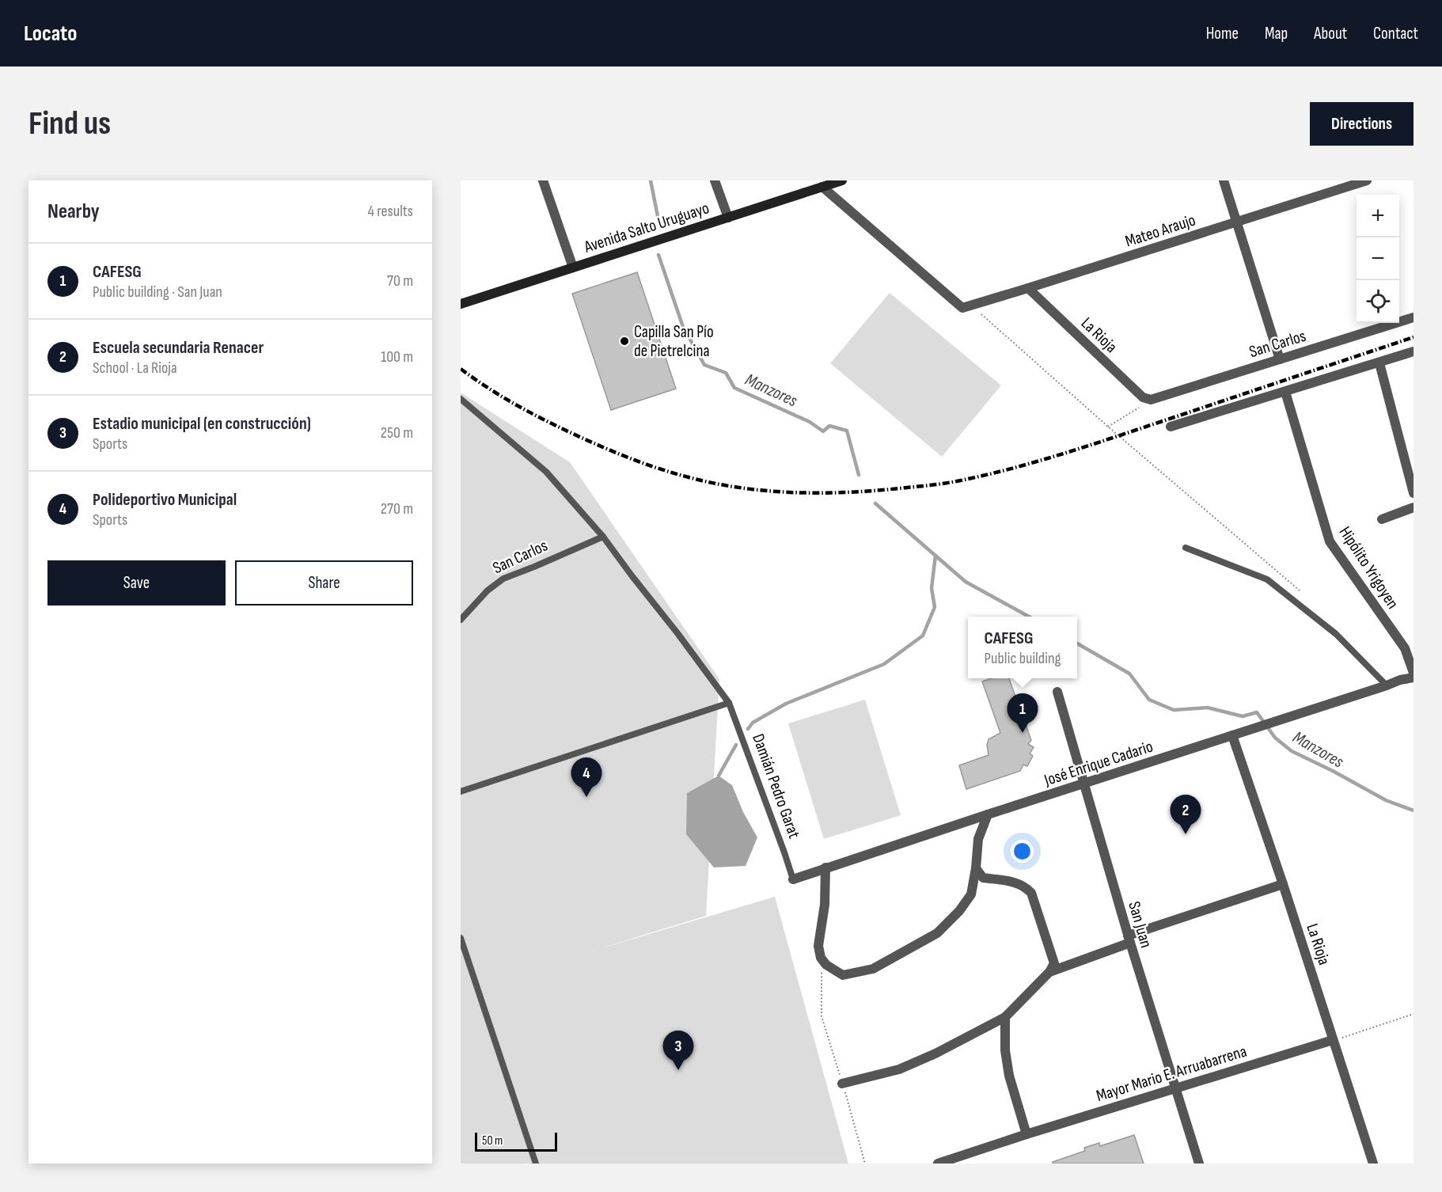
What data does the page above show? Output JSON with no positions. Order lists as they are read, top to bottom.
{
  "streets": {
    "main road": ["Avenida Salto Uruguayo"],
    "street": [
      "Mateo Araujo",
      "La Rioja",
      "San Carlos",
      "Hipólito Yrigoyen",
      "José Enrique Cadario",
      "San Juan",
      "Mayor Mario E. Arruabarrena"
    ],
    "lane": ["Damián Pedro Garat"]
  },
  "crossings": [
    ["Avenida Salto Uruguayo", "Mateo Araujo"],
    ["Mateo Araujo", "La Rioja"],
    ["La Rioja", "San Carlos"],
    ["La Rioja", "José Enrique Cadario"],
    ["La Rioja", "Mayor Mario E. Arruabarrena"],
    ["San Carlos", "Damián Pedro Garat"],
    ["José Enrique Cadario", "Damián Pedro Garat"],
    ["José Enrique Cadario", "San Juan"],
    ["San Juan", "Mayor Mario E. Arruabarrena"]
  ],
  "water": ["Manzores"],
  "places": ["Capilla San Pío de Pietrelcina"],
  "scale_bar": "50 m",
  "page": {
    "header": "Locato",
    "nav": [
      "Home",
      "Map",
      "About",
      "Contact"
    ],
    "buttons": [
      "Directions",
      ["Save", "Share"]
    ],
    "title": "Find us",
    "heading": ["Nearby", "4 results"],
    "map_buttons": ["+", "−"],
    "list": [
      {
        "mark": "1",
        "name": "CAFESG",
        "note": "Public building · San Juan",
        "value": "70 m"
      },
      {
        "mark": "2",
        "name": "Escuela secundaria Renacer",
        "note": "School · La Rioja",
        "value": "100 m"
      },
      {
        "mark": "3",
        "name": "Estadio municipal (en construcción)",
        "note": "Sports",
        "value": "250 m"
      },
      {
        "mark": "4",
        "name": "Polideportivo Municipal",
        "note": "Sports",
        "value": "270 m"
      }
    ],
    "popup": ["CAFESG", "Public building"],
    "pins": [
      "1",
      "4",
      "2",
      "3"
    ],
    "scale": "50 m"
  }
}
